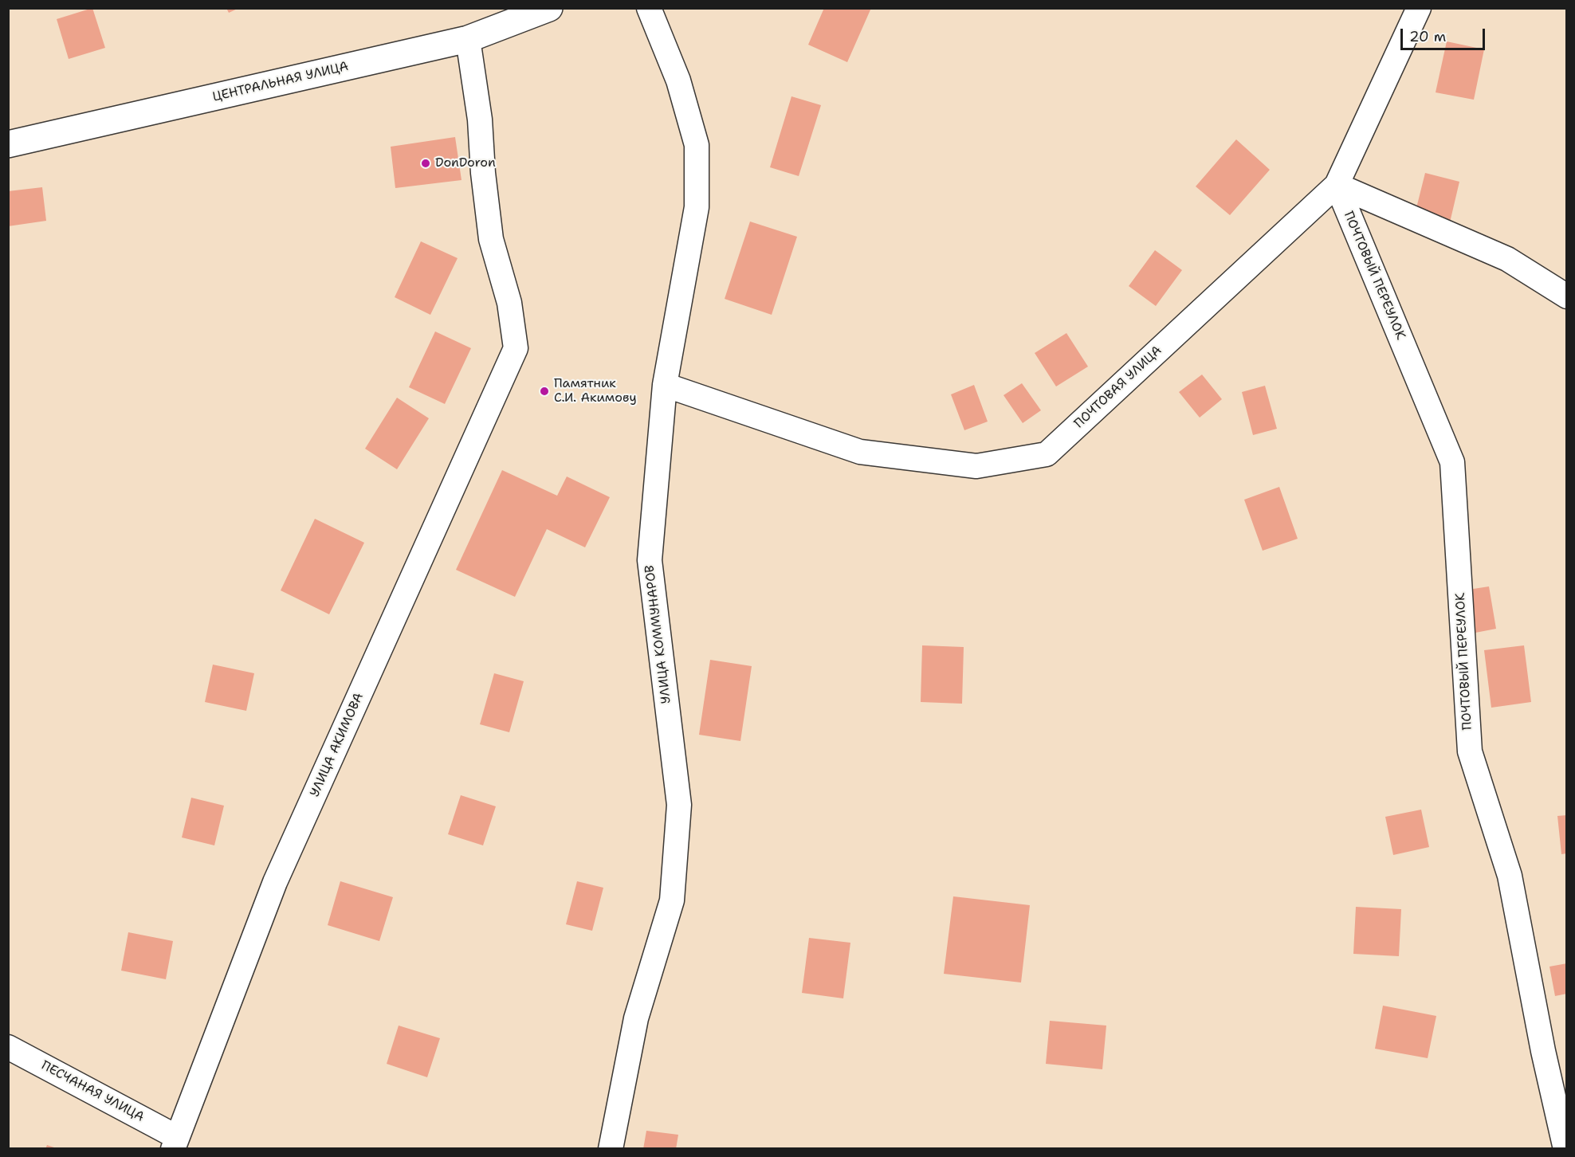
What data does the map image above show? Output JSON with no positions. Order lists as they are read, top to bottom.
{
  "streets": {
    "street": [
      "ЦЕНТРАЛЬНАЯ УЛИЦА",
      "ПОЧТОВЫЙ ПЕРЕУЛОК",
      "ПОЧТОВАЯ УЛИЦА",
      "УЛИЦА КОММУНАРОВ",
      "УЛИЦА АКИМОВА",
      "ПЕСЧАНАЯ УЛИЦА"
    ]
  },
  "crossings": [
    ["ЦЕНТРАЛЬНАЯ УЛИЦА", "УЛИЦА АКИМОВА"],
    ["ПОЧТОВЫЙ ПЕРЕУЛОК", "ПОЧТОВАЯ УЛИЦА"],
    ["ПОЧТОВАЯ УЛИЦА", "УЛИЦА КОММУНАРОВ"],
    ["УЛИЦА АКИМОВА", "ПЕСЧАНАЯ УЛИЦА"]
  ],
  "places": ["DonDoron", "Памятник С.И. Акимову"],
  "scale_bar": "20 m"
}
